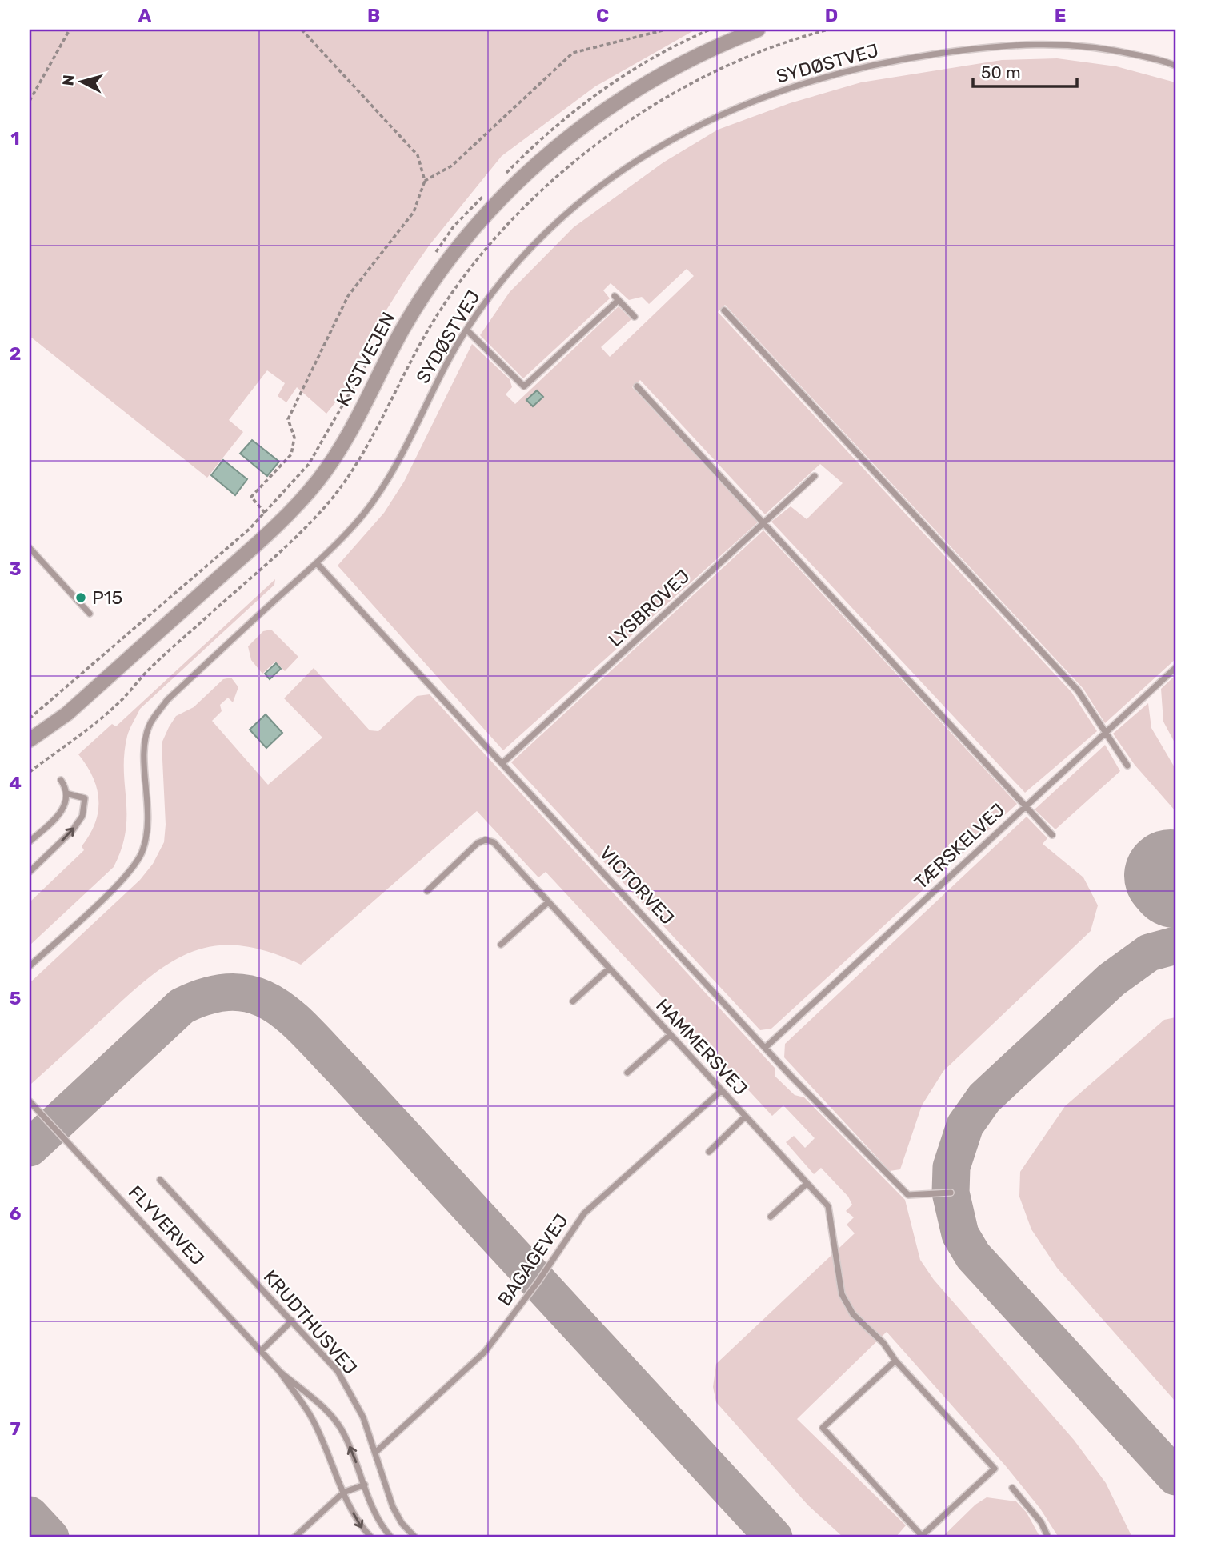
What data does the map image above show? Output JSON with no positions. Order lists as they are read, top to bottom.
{
  "streets": {
    "street": ["KYSTVEJEN"],
    "lane": [
      "SYDØSTVEJ",
      "LYSBROVEJ",
      "TÆRSKELVEJ",
      "VICTORVEJ",
      "HAMMERSVEJ",
      "FLYVERVEJ",
      "BAGAGEVEJ",
      "KRUDTHUSVEJ"
    ]
  },
  "crossings": [
    ["SYDØSTVEJ", "VICTORVEJ"],
    ["LYSBROVEJ", "VICTORVEJ"],
    ["TÆRSKELVEJ", "VICTORVEJ"],
    ["HAMMERSVEJ", "BAGAGEVEJ"],
    ["BAGAGEVEJ", "KRUDTHUSVEJ"]
  ],
  "places": ["P15"],
  "scale_bar": "50 m",
  "north": "left",
  "grid": {
    "columns": [
      "A",
      "B",
      "C",
      "D",
      "E"
    ],
    "rows": [
      "1",
      "2",
      "3",
      "4",
      "5",
      "6",
      "7"
    ]
  }
}
